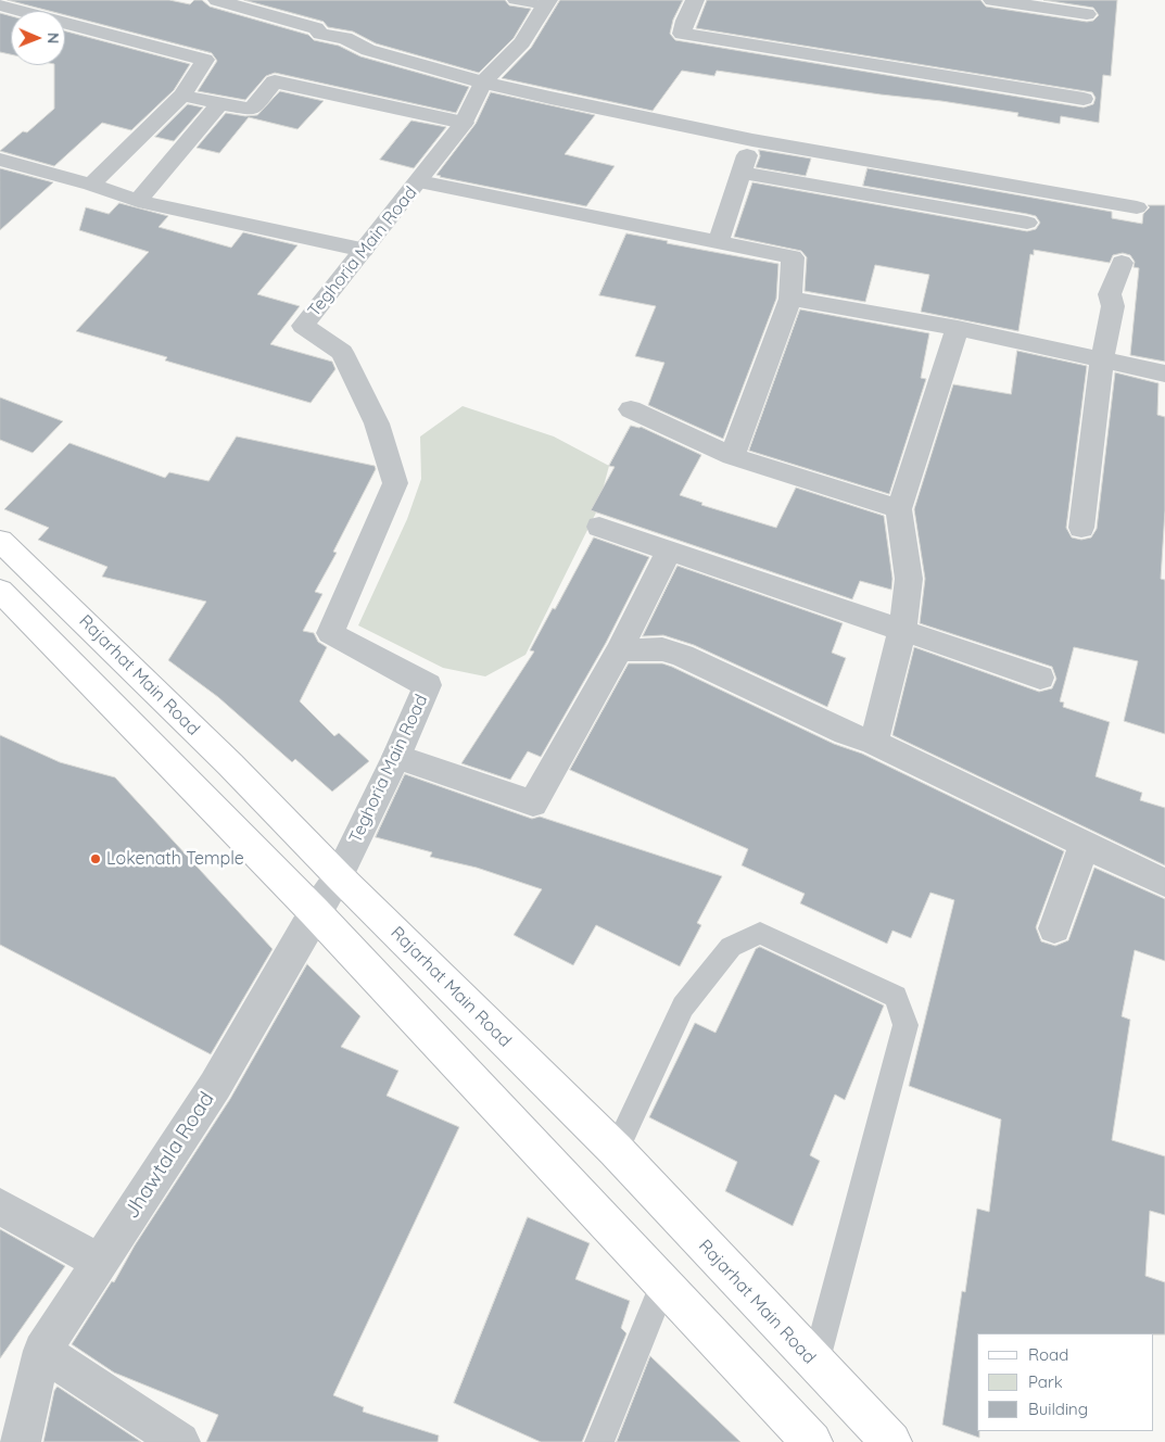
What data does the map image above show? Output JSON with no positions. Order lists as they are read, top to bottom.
{
  "streets": {
    "main road": ["Rajarhat Main Road"],
    "street": ["Teghoria Main Road", "Jhawtala Road"]
  },
  "crossings": [
    ["Teghoria Main Road", "Rajarhat Main Road"],
    ["Teghoria Main Road", "Jhawtala Road"],
    ["Rajarhat Main Road", "Jhawtala Road"]
  ],
  "places": ["Lokenath Temple"],
  "legend": ["Road", "Park", "Building"],
  "north": "right"
}
